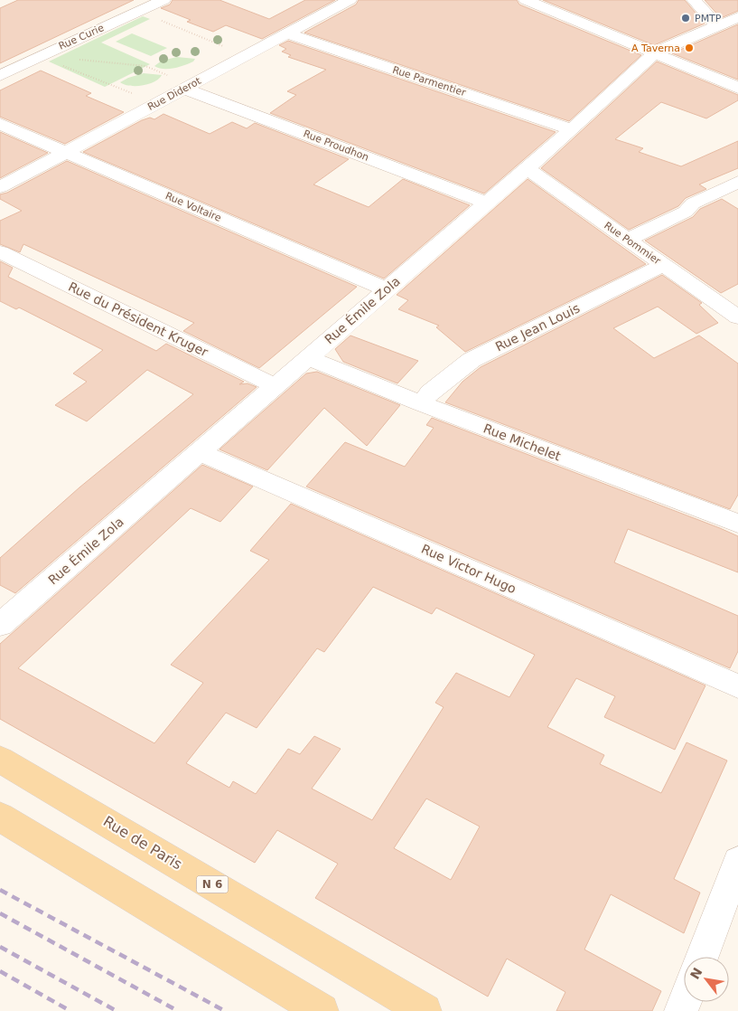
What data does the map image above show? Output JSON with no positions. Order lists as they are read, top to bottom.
{
  "streets": {
    "main road": ["Rue de Paris", "N 6"],
    "street": [
      "Rue Curie",
      "Rue Parmentier",
      "Rue Diderot",
      "Rue Proudhon",
      "Rue Voltaire",
      "Rue Pommier",
      "Rue Émile Zola",
      "Rue du Président Kruger",
      "Rue Jean Louis",
      "Rue Michelet",
      "Rue Victor Hugo"
    ]
  },
  "crossings": [
    ["Rue Parmentier", "Rue Diderot"],
    ["Rue Parmentier", "Rue Émile Zola"],
    ["Rue Diderot", "Rue Proudhon"],
    ["Rue Diderot", "Rue Voltaire"],
    ["Rue Proudhon", "Rue Émile Zola"],
    ["Rue Voltaire", "Rue Émile Zola"],
    ["Rue Pommier", "Rue Émile Zola"],
    ["Rue Pommier", "Rue Jean Louis"],
    ["Rue Émile Zola", "Rue du Président Kruger"],
    ["Rue Émile Zola", "Rue Michelet"],
    ["Rue Émile Zola", "Rue Victor Hugo"],
    ["Rue Jean Louis", "Rue Michelet"]
  ],
  "places": ["PMTP", "A Taverna"],
  "north": "top left"
}
